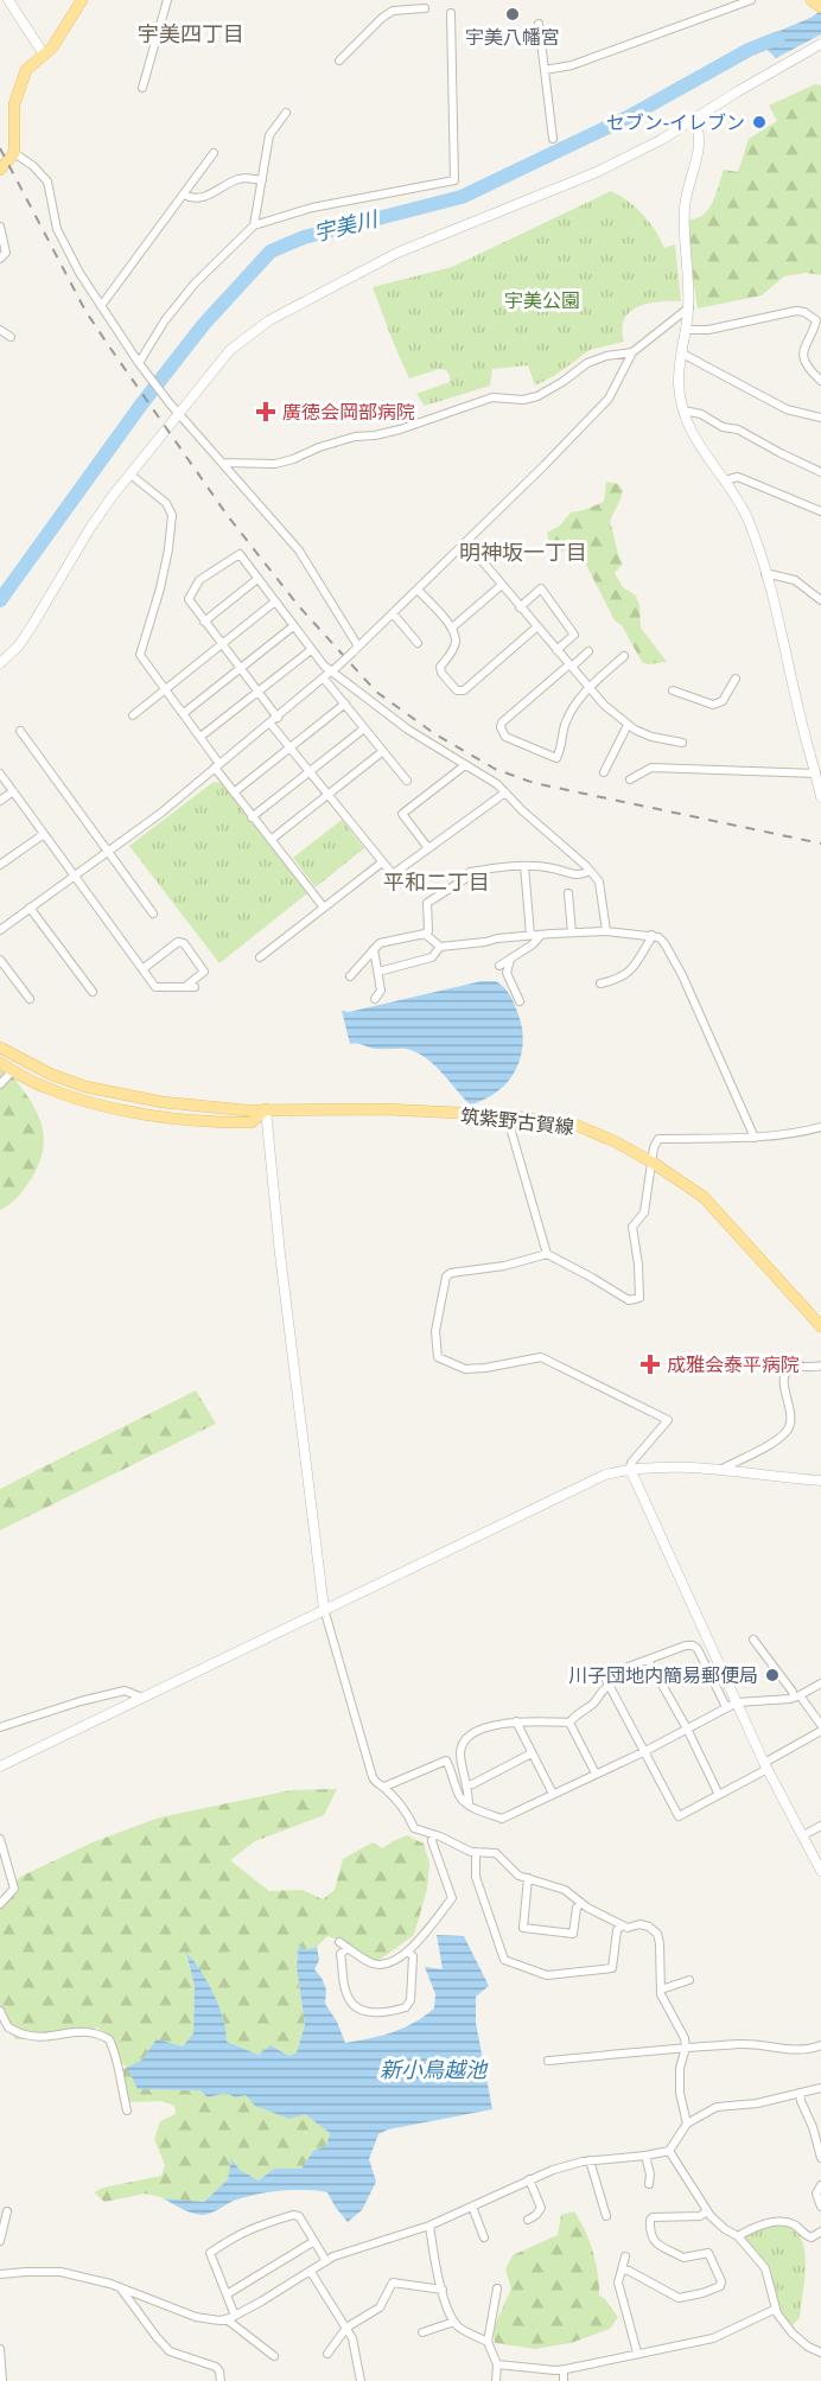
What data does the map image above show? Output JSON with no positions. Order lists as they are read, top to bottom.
{
  "streets": {
    "main road": ["筑紫野古賀線"]
  },
  "districts": ["宇美四丁目", "明神坂一丁目", "平和二丁目"],
  "water": ["宇美川", "新小鳥越池"],
  "parks": ["宇美公園"],
  "places": {
    "other": ["宇美八幡宮", "セブン-イレブン", "川子団地内簡易郵便局"],
    "health": ["廣徳会岡部病院", "成雅会泰平病院"]
  }
}
